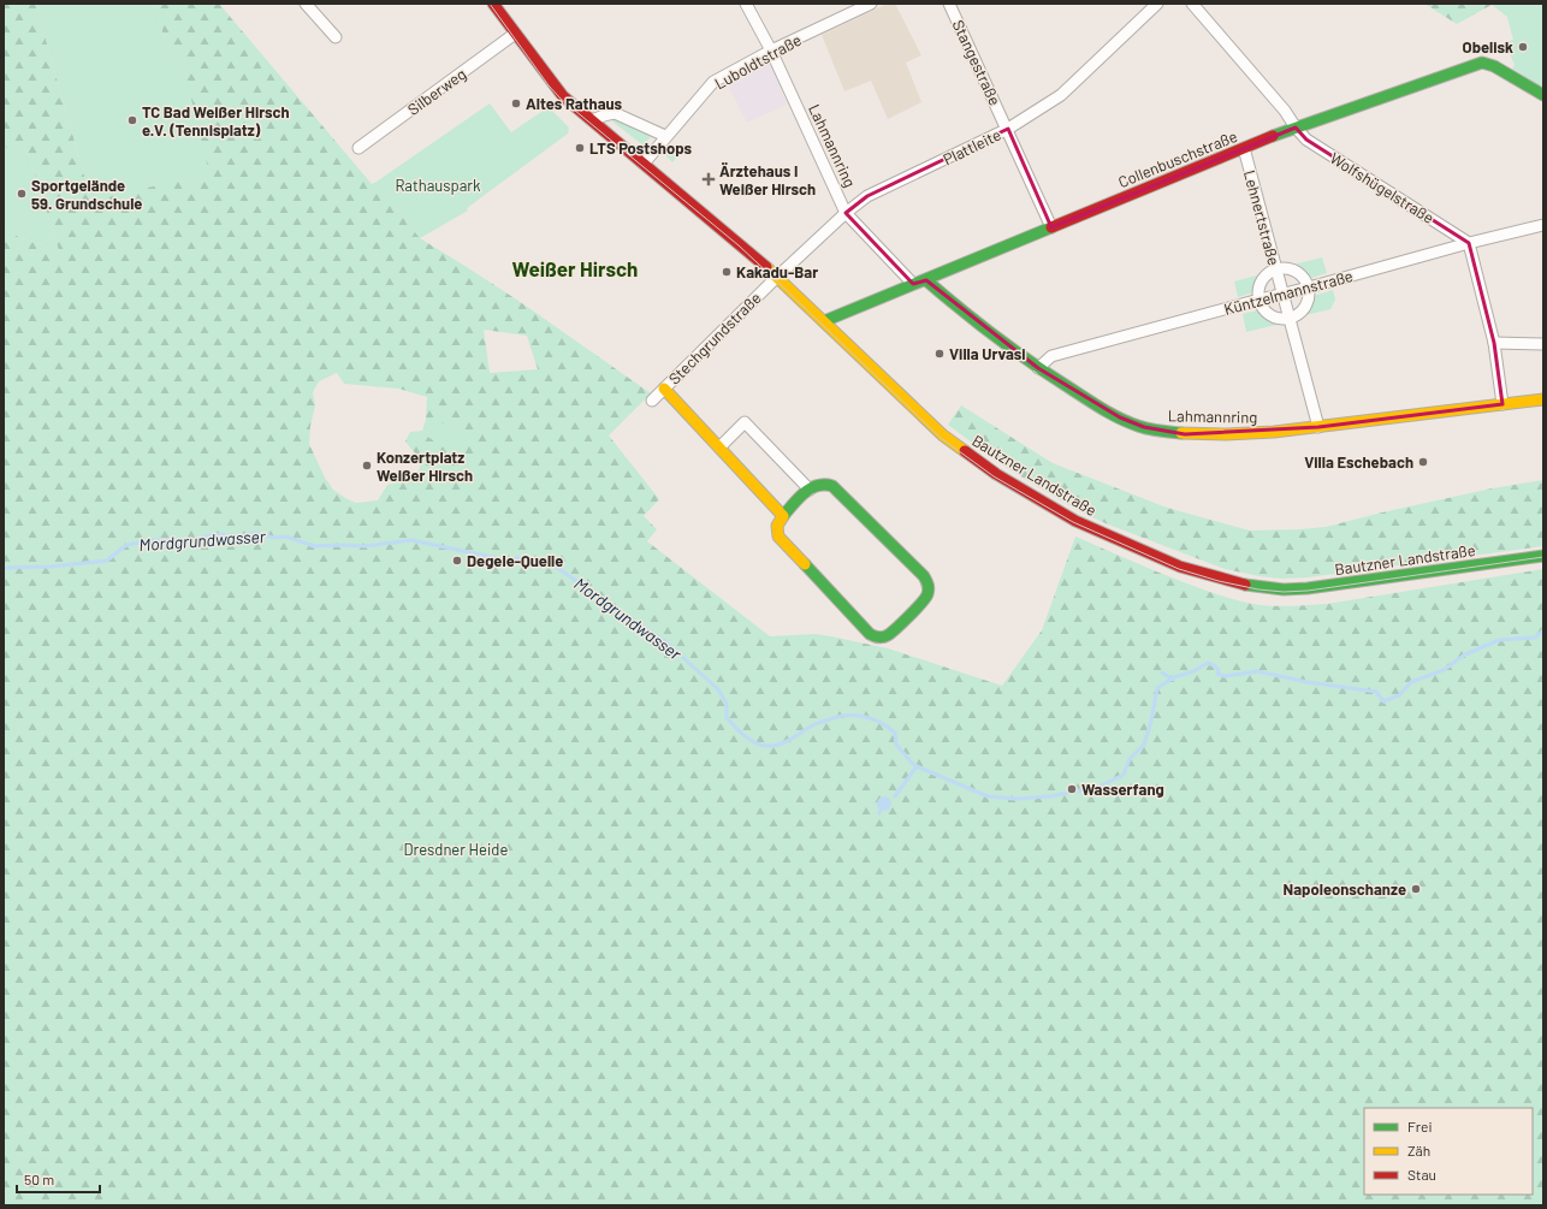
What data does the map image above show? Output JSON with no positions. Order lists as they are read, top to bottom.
{
  "streets": {
    "street": [
      "Luboldtstraße",
      "Stangestraße",
      "Silberweg",
      "Lahmannring",
      "Plattleite",
      "Collenbuschstraße",
      "Wolfshügelstraße",
      "Lehnertstraße",
      "Küntzelmannstraße",
      "Stechgrundstraße",
      "Bautzner Landstraße"
    ]
  },
  "crossings": [
    ["Luboldtstraße", "Lahmannring"],
    ["Luboldtstraße", "Bautzner Landstraße"],
    ["Stangestraße", "Plattleite"],
    ["Stangestraße", "Collenbuschstraße"],
    ["Silberweg", "Bautzner Landstraße"],
    ["Lahmannring", "Plattleite"],
    ["Lahmannring", "Collenbuschstraße"],
    ["Lahmannring", "Lehnertstraße"],
    ["Lahmannring", "Küntzelmannstraße"],
    ["Plattleite", "Stechgrundstraße"],
    ["Plattleite", "Bautzner Landstraße"],
    ["Collenbuschstraße", "Wolfshügelstraße"],
    ["Collenbuschstraße", "Lehnertstraße"],
    ["Collenbuschstraße", "Bautzner Landstraße"],
    ["Wolfshügelstraße", "Küntzelmannstraße"],
    ["Lehnertstraße", "Küntzelmannstraße"],
    ["Stechgrundstraße", "Bautzner Landstraße"]
  ],
  "districts": ["Weißer Hirsch"],
  "water": ["Mordgrundwasser"],
  "parks": ["Rathauspark", "Dresdner Heide"],
  "places": {
    "other": [
      "Obelisk",
      "Altes Rathaus",
      "TC Bad Weißer Hirsch e.V. (Tennisplatz)",
      "LTS Postshops",
      "Sportgelände 59. Grundschule",
      "Kakadu-Bar",
      "Villa Urvasi",
      "Villa Eschebach",
      "Konzertplatz Weißer Hirsch",
      "Degele-Quelle",
      "Wasserfang",
      "Napoleonschanze"
    ],
    "health": ["Ärztehaus I Weißer Hirsch"]
  },
  "legend": ["Frei", "Zäh", "Stau"],
  "scale_bar": "50 m"
}
